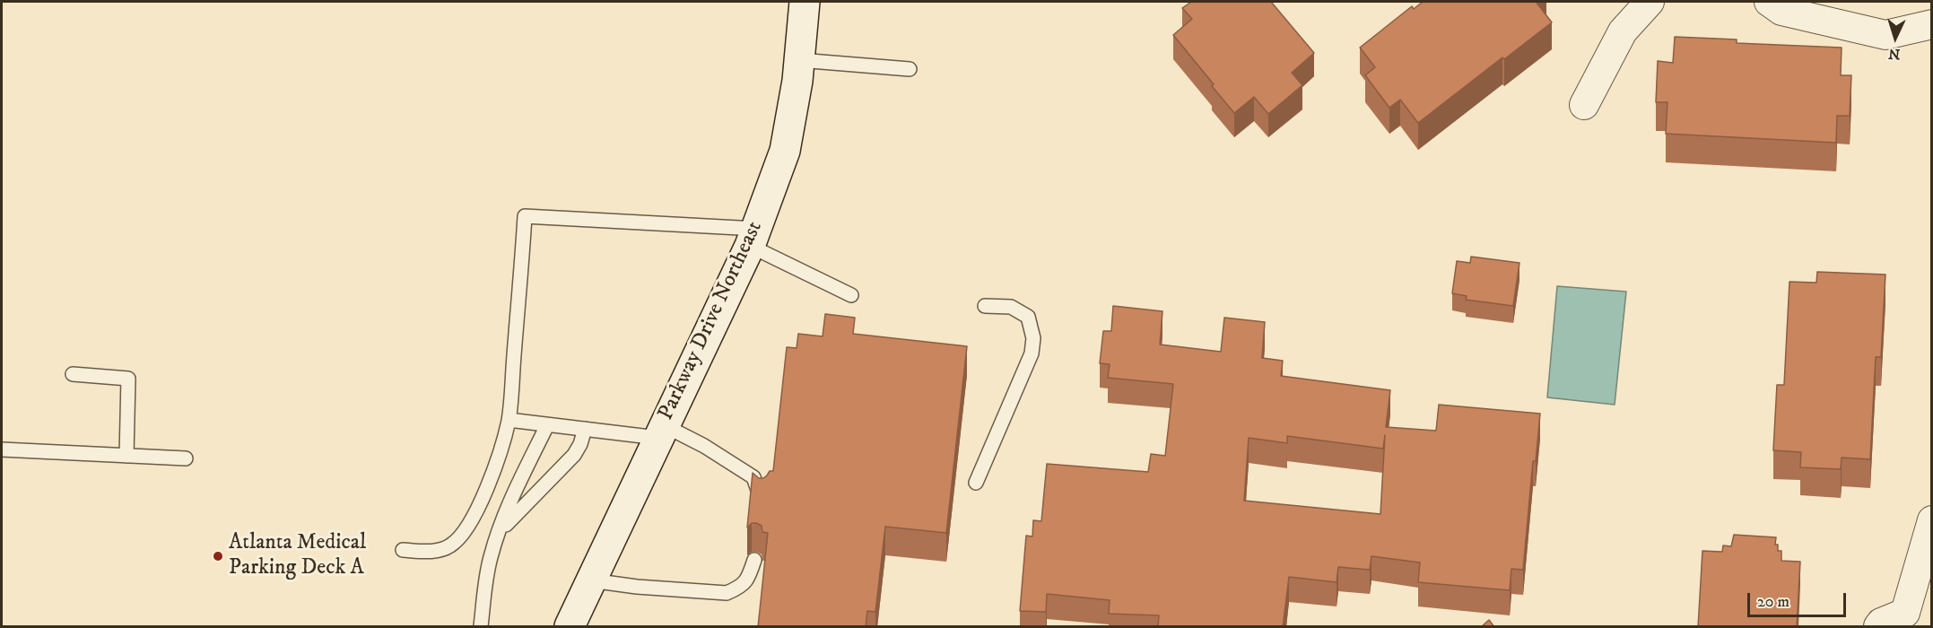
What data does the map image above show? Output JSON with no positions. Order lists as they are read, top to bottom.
{
  "streets": {
    "street": ["Parkway Drive Northeast"]
  },
  "places": ["Atlanta Medical Parking Deck A"],
  "scale_bar": "20 m",
  "north": "bottom"
}
